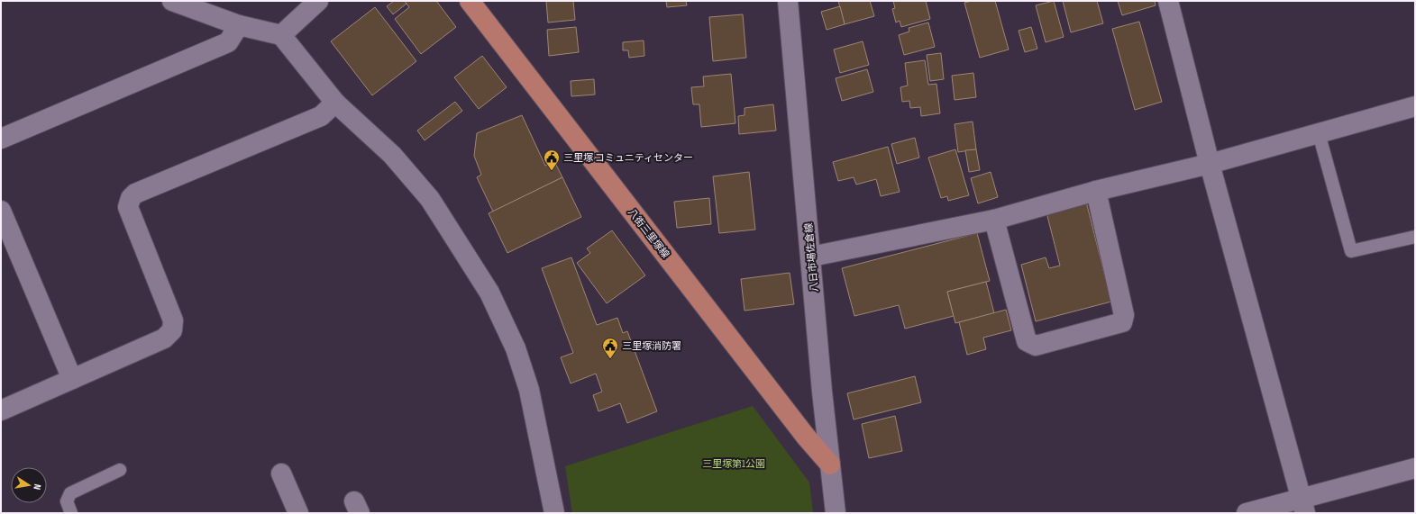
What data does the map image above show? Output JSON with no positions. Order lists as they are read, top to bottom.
{
  "streets": {
    "main road": ["八街三里塚線"],
    "street": ["八日市場佐倉線"]
  },
  "crossings": [
    ["八街三里塚線", "八日市場佐倉線"]
  ],
  "parks": ["三里塚第1公園"],
  "places": {
    "public building": ["三里塚 コミュニティセンター", "三里塚消防署"]
  },
  "north": "right"
}
